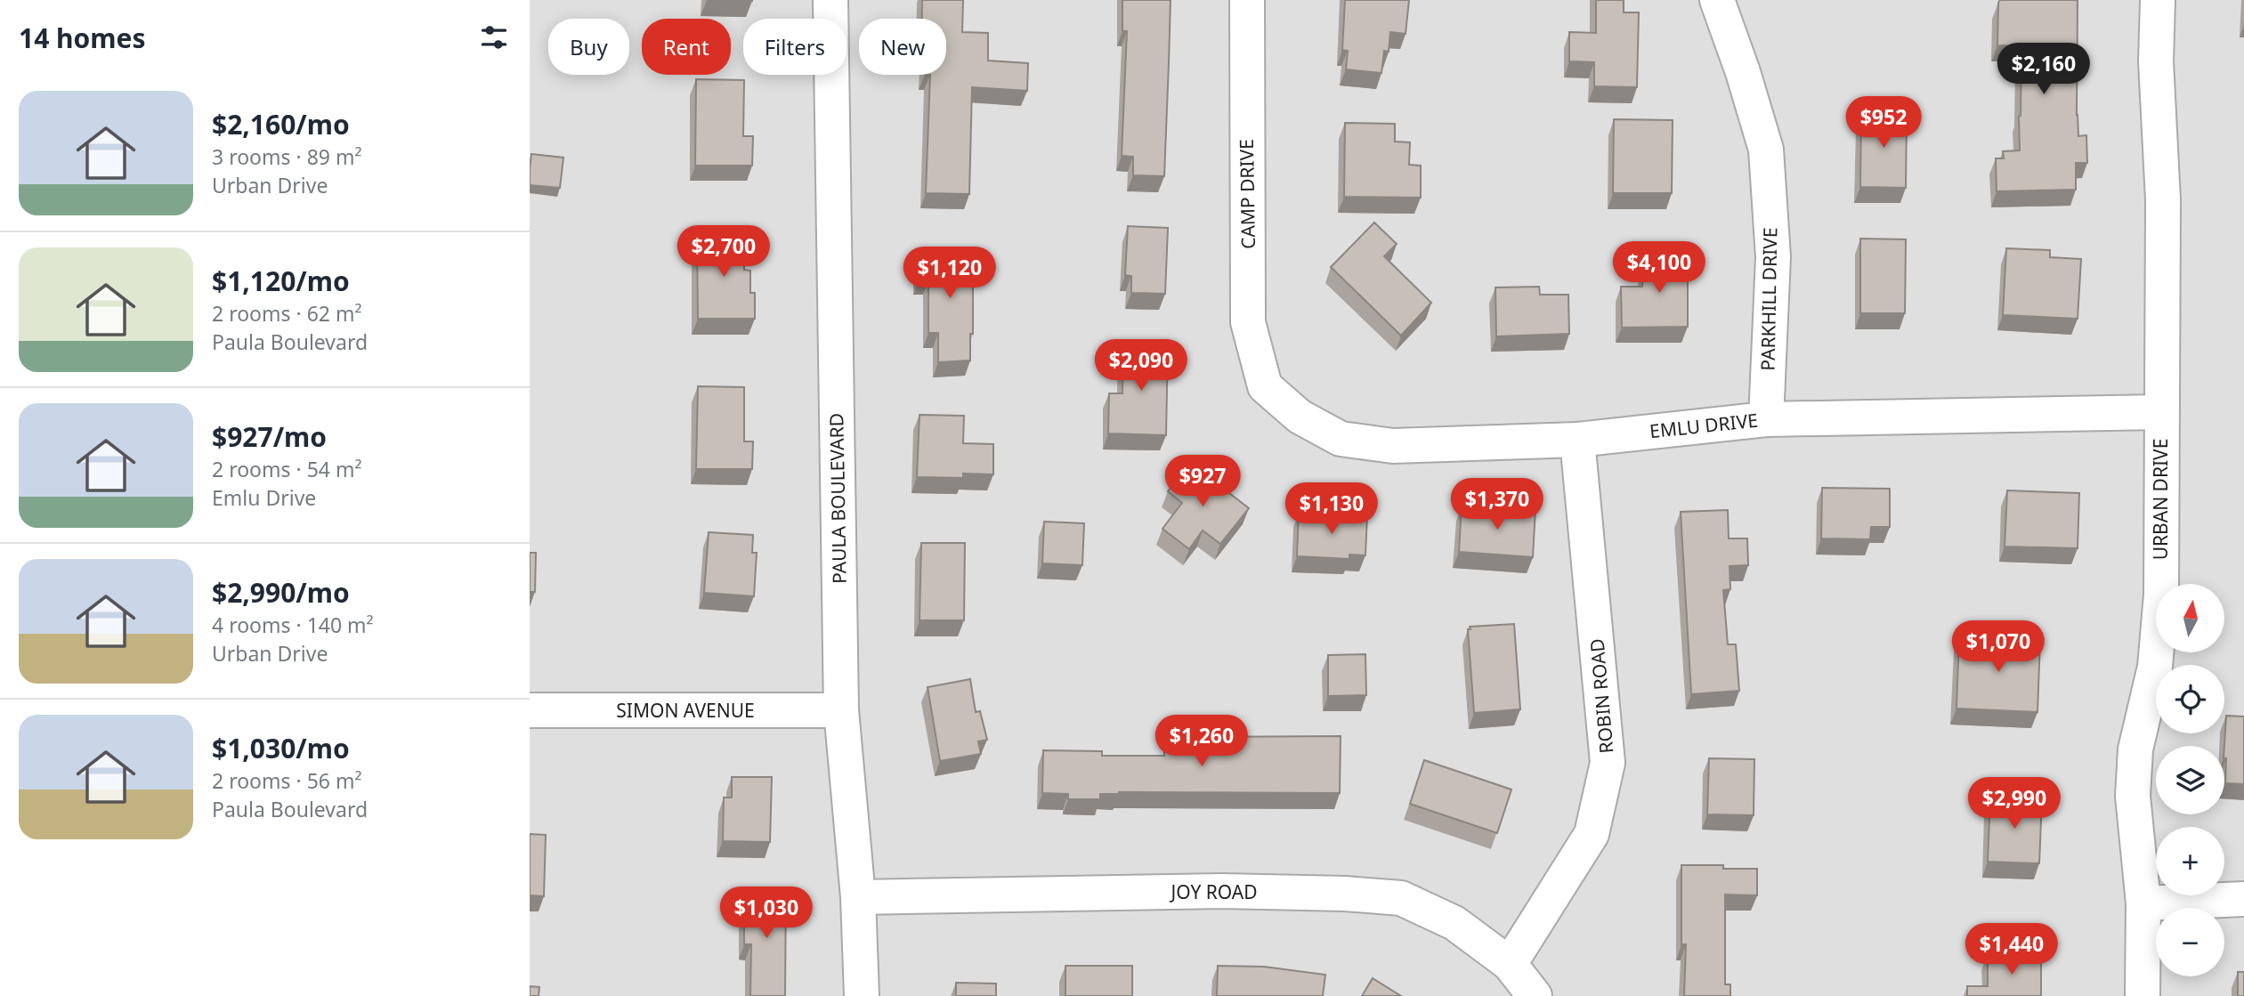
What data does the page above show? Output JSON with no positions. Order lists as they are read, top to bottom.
{
  "streets": {
    "street": [
      "CAMP DRIVE",
      "PARKHILL DRIVE",
      "EMLU DRIVE",
      "PAULA BOULEVARD",
      "URBAN DRIVE",
      "ROBIN ROAD",
      "SIMON AVENUE",
      "JOY ROAD"
    ]
  },
  "crossings": [
    ["CAMP DRIVE", "EMLU DRIVE"],
    ["PARKHILL DRIVE", "EMLU DRIVE"],
    ["EMLU DRIVE", "URBAN DRIVE"],
    ["EMLU DRIVE", "ROBIN ROAD"],
    ["PAULA BOULEVARD", "SIMON AVENUE"],
    ["PAULA BOULEVARD", "JOY ROAD"],
    ["ROBIN ROAD", "JOY ROAD"]
  ],
  "north": "top",
  "page": {
    "heading": "14 homes",
    "chip": [
      "Buy",
      "Rent",
      "Filters",
      "New"
    ],
    "price": [
      "$2,160",
      "$952",
      "$2,700",
      "$4,100",
      "$1,120",
      "$2,090",
      "$927",
      "$1,370",
      "$1,130",
      "$1,070",
      "$1,260",
      "$2,990",
      "$1,030",
      "$1,440"
    ],
    "list": [
      {
        "name": "$2,160/mo",
        "note": "3 rooms · 89 m² · Urban Drive"
      },
      {
        "name": "$1,120/mo",
        "note": "2 rooms · 62 m² · Paula Boulevard"
      },
      {
        "name": "$927/mo",
        "note": "2 rooms · 54 m² · Emlu Drive"
      },
      {
        "name": "$2,990/mo",
        "note": "4 rooms · 140 m² · Urban Drive"
      },
      {
        "name": "$1,030/mo",
        "note": "2 rooms · 56 m² · Paula Boulevard"
      }
    ],
    "map_buttons": ["+", "−"]
  }
}
